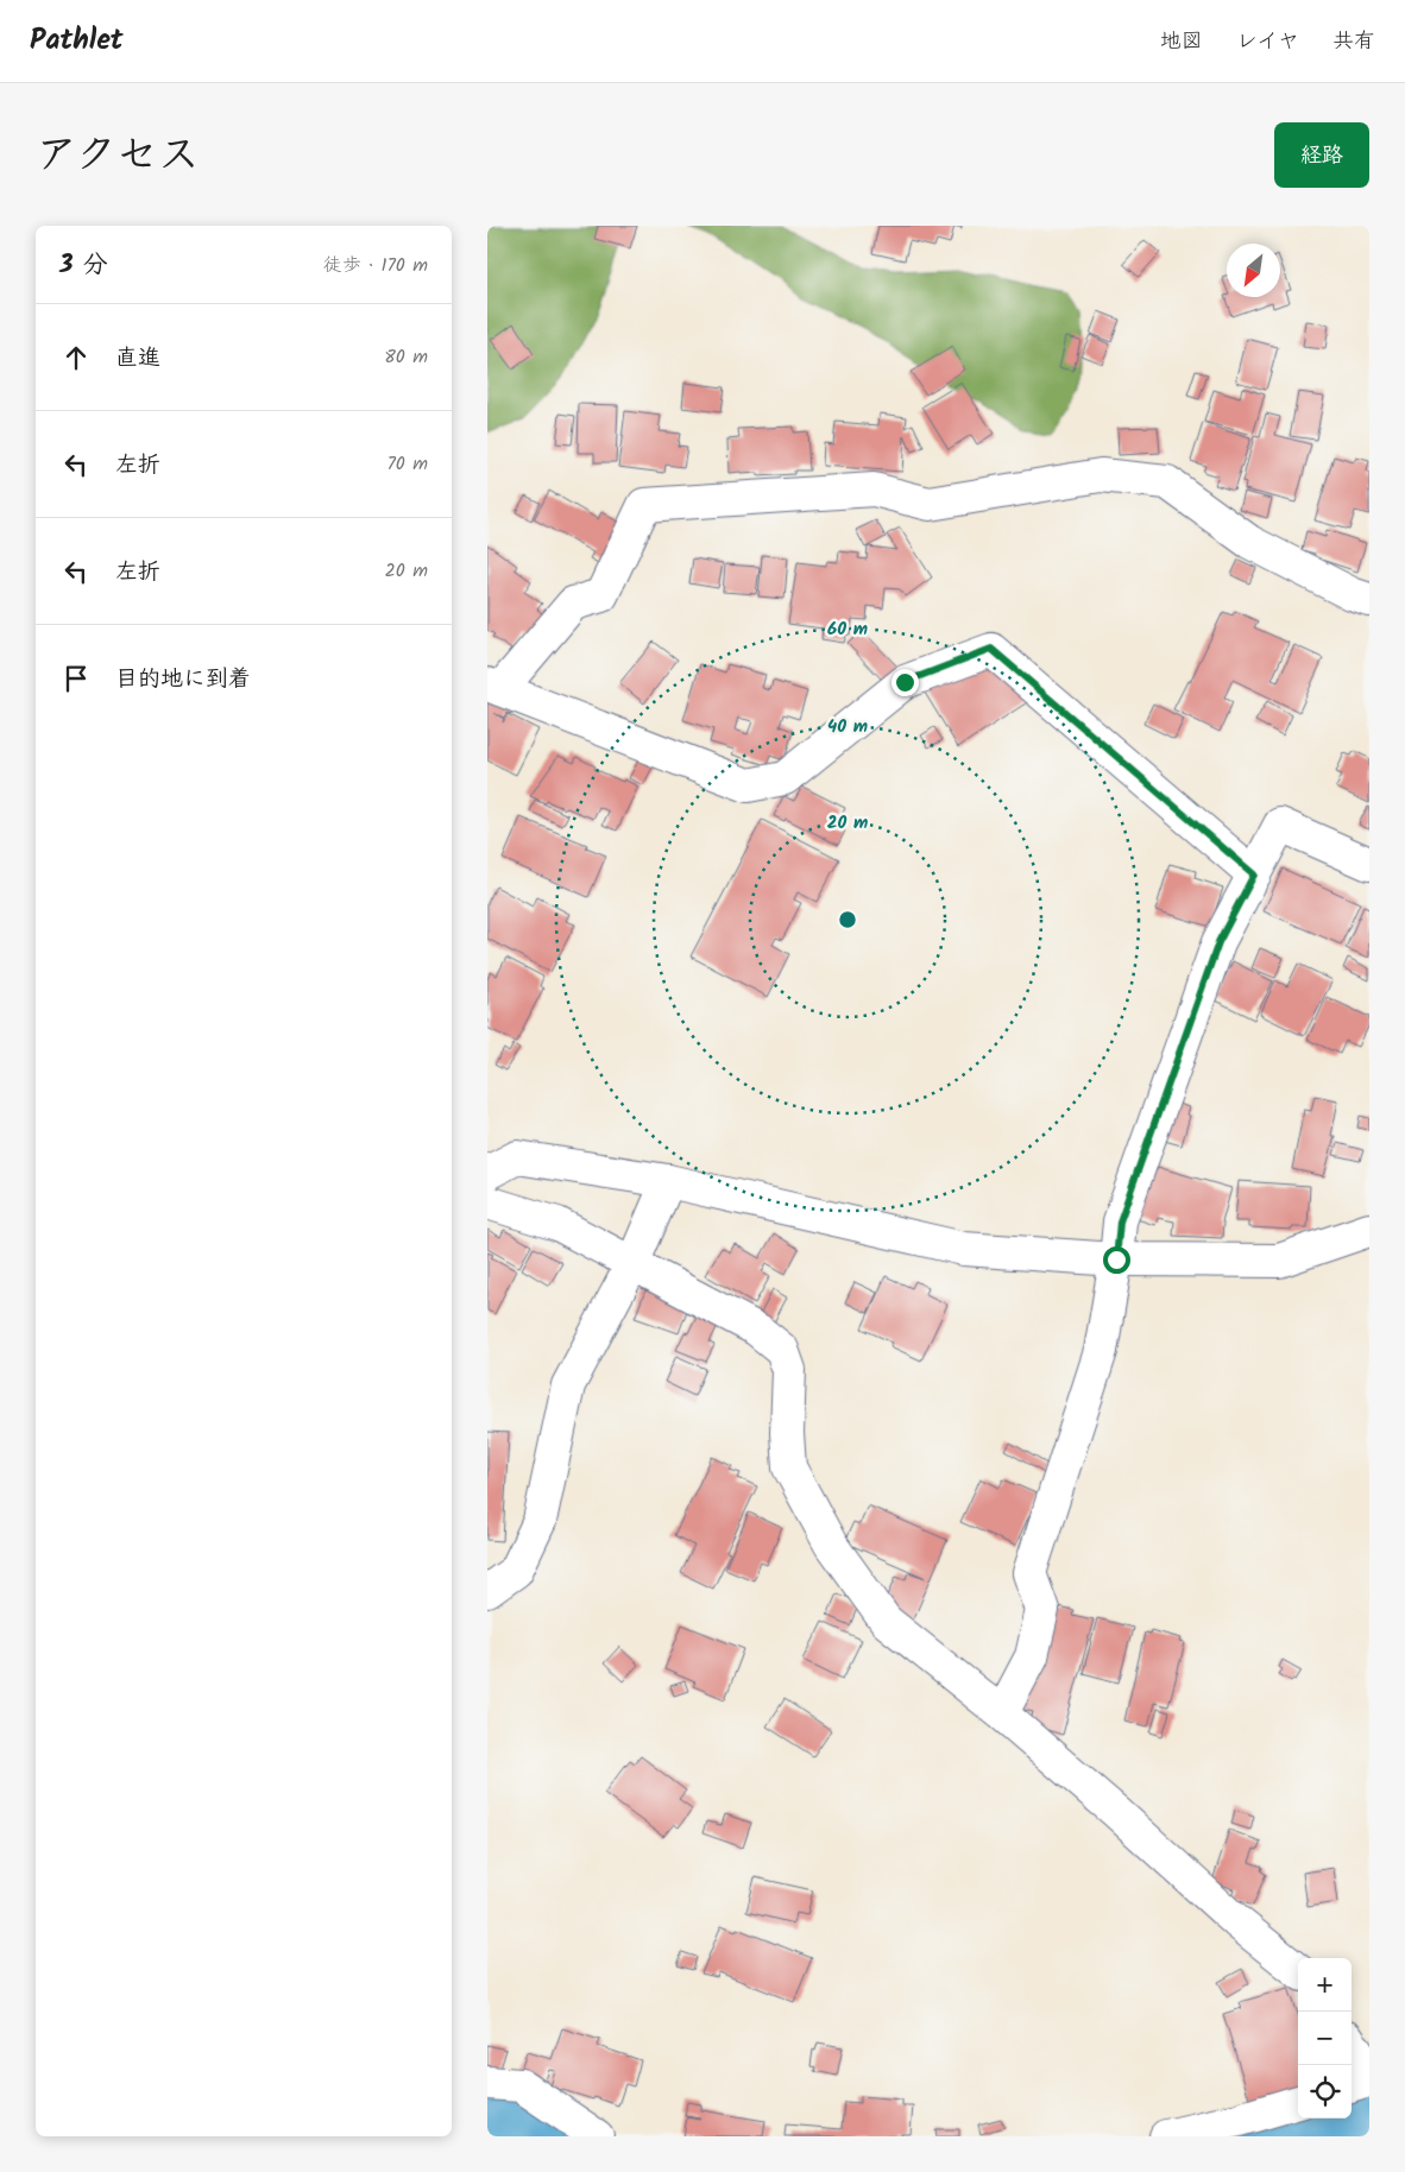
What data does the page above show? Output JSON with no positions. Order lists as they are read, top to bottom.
{
  "north": "bottom left",
  "page": {
    "header": "Pathlet",
    "nav": ["地図", "レイヤ", "共有"],
    "title": "アクセス",
    "buttons": "経路",
    "heading": ["3 分", "徒歩 · 170 m"],
    "list": [
      ["直進", "80 m"],
      ["左折", "70 m"],
      ["左折", "20 m"],
      "目的地に到着"
    ],
    "map_buttons": ["+", "−"]
  },
  "rings": ["60 m", "40 m", "20 m"]
}
